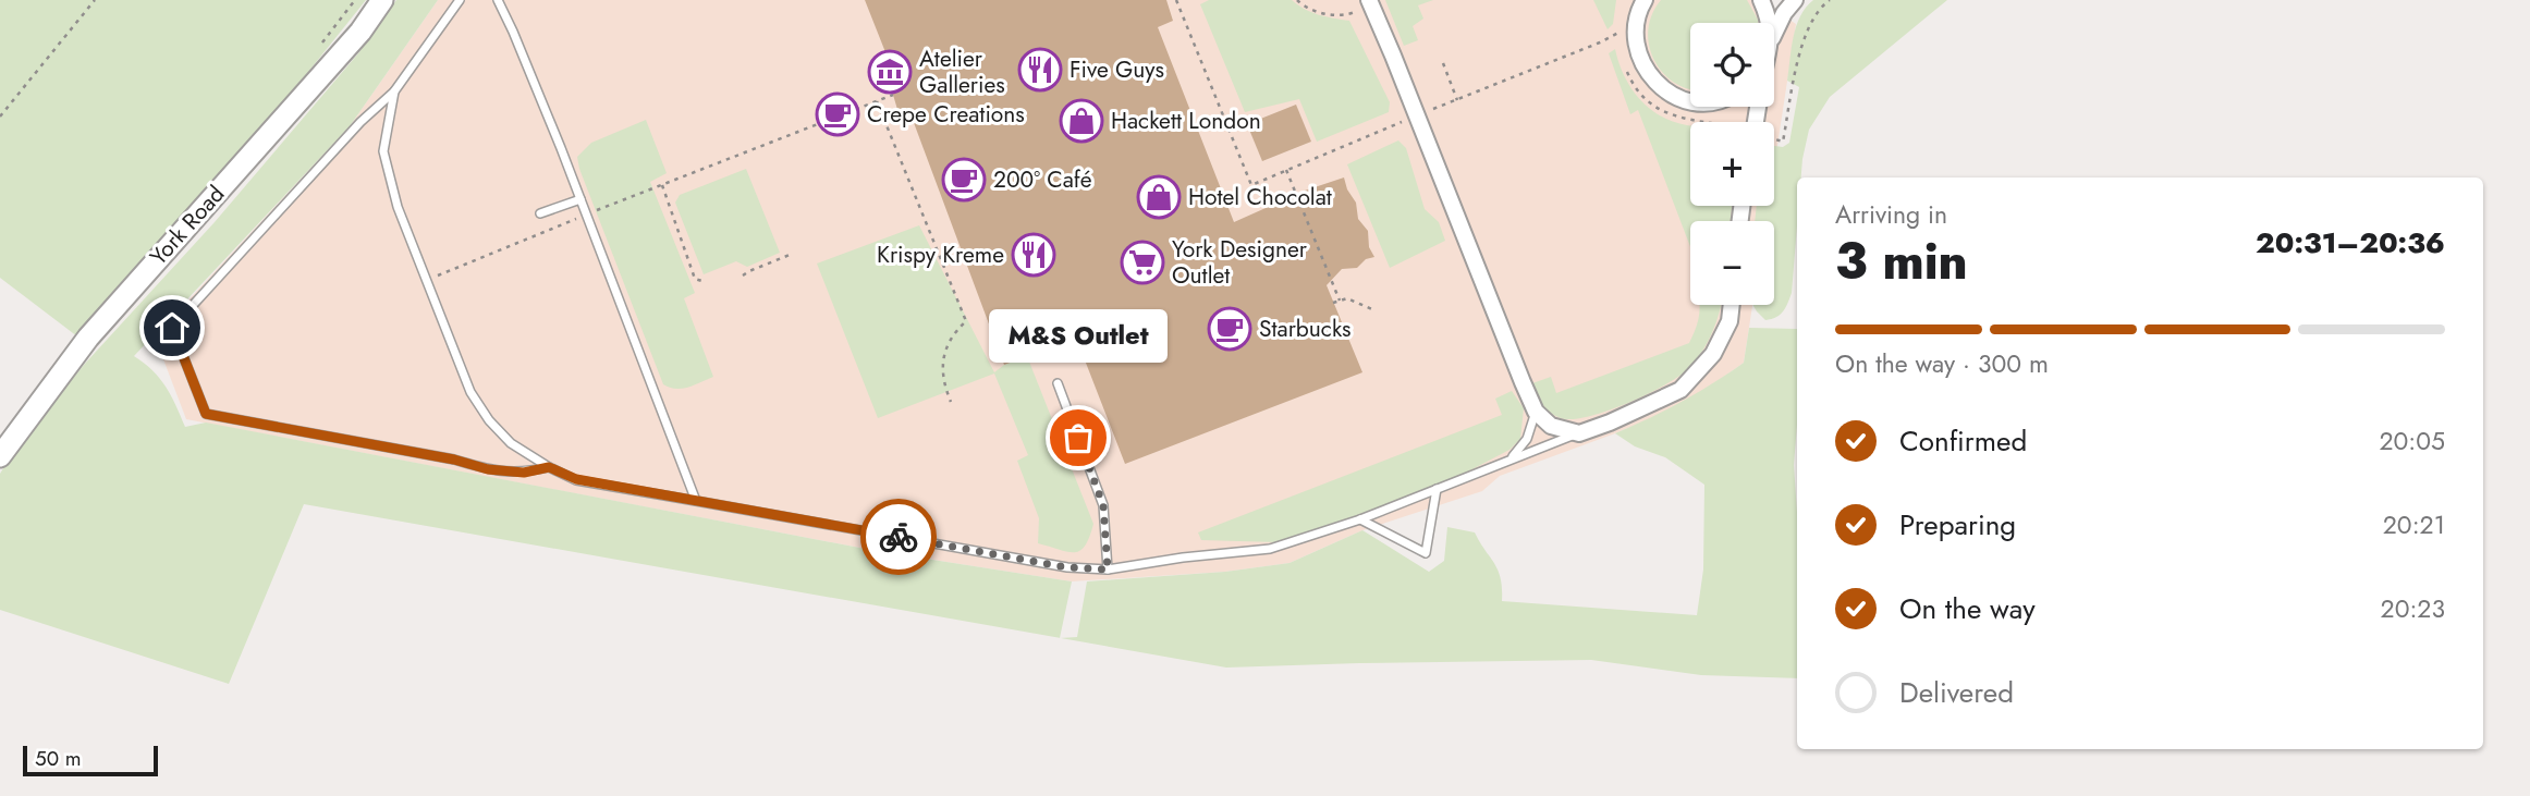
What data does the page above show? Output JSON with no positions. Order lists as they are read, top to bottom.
{
  "streets": {
    "main road": ["York Road"]
  },
  "places": {
    "restaurant": ["Five Guys", "Krispy Kreme"],
    "museum": ["Atelier Galleries"],
    "cafe": ["Crepe Creations", "200° Café", "Starbucks"],
    "shop": ["Hackett London", "Hotel Chocolat"],
    "supermarket": ["York Designer Outlet"],
    "other": ["M&S Outlet"]
  },
  "scale_bar": "50 m",
  "page": {
    "map_buttons": ["+", "−"],
    "heading": ["3 min", "Arriving in", "20:31–20:36"],
    "bar": "On the way · 300 m",
    "bubble": "M&S Outlet",
    "list": [
      ["Confirmed", "20:05"],
      ["Preparing", "20:21"],
      ["On the way", "20:23"],
      "Delivered"
    ],
    "scale": "50 m"
  }
}
